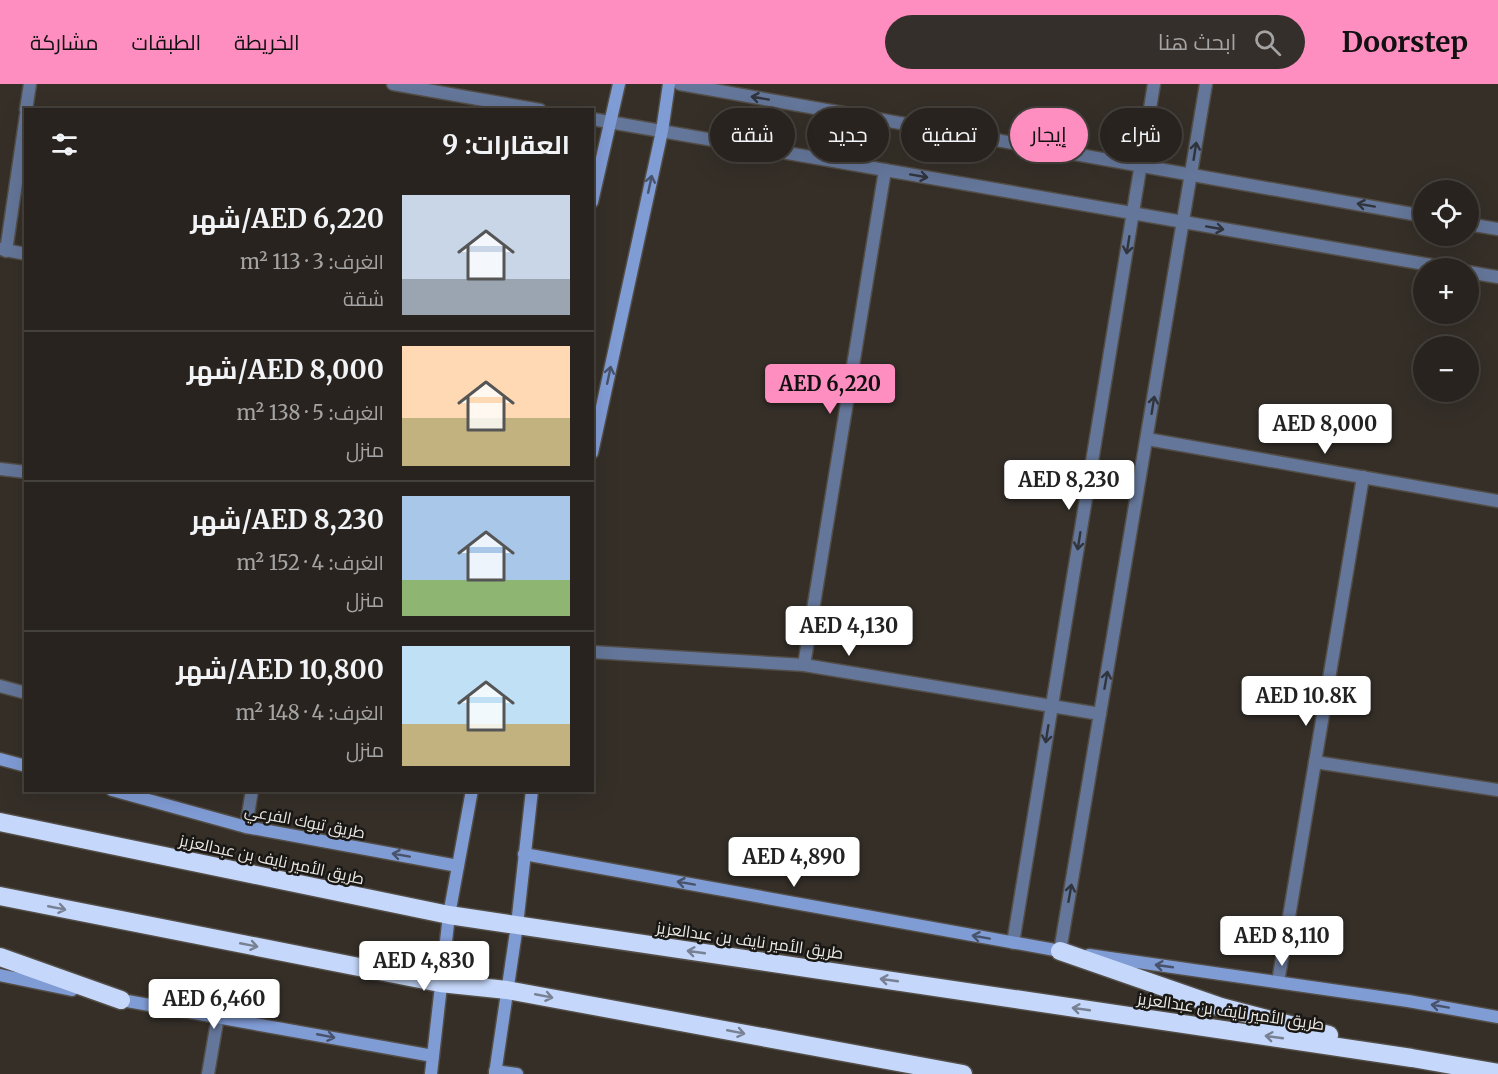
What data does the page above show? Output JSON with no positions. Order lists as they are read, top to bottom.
{
  "streets": {
    "highway": ["طريق الأمير نايف بن عبدالعزيز"],
    "main road": ["طريق تبوك الفرعي"]
  },
  "one_way": ["طريق تبوك الفرعي"],
  "page": {
    "header": "Doorstep",
    "search": "ابحث هنا",
    "nav": ["الخريطة", "الطبقات", "مشاركة"],
    "chip": [
      "شراء",
      "إيجار",
      "تصفية",
      "جديد",
      "شقة"
    ],
    "heading": "العقارات: 9",
    "map_buttons": ["+", "−"],
    "list": [
      {
        "name": "AED 6,220/شهر",
        "note": "الغرف: 3 · 113 m² · شقة"
      },
      {
        "name": "AED 8,000/شهر",
        "note": "الغرف: 5 · 138 m² · منزل"
      },
      {
        "name": "AED 8,230/شهر",
        "note": "الغرف: 4 · 152 m² · منزل"
      },
      {
        "name": "AED 10,800/شهر",
        "note": "الغرف: 4 · 148 m² · منزل"
      }
    ],
    "price": [
      "AED 6,220",
      "AED 8,000",
      "AED 8,230",
      "AED 4,130",
      "AED 10.8K",
      "AED 4,890",
      "AED 8,110",
      "AED 4,830",
      "AED 6,460"
    ]
  }
}
